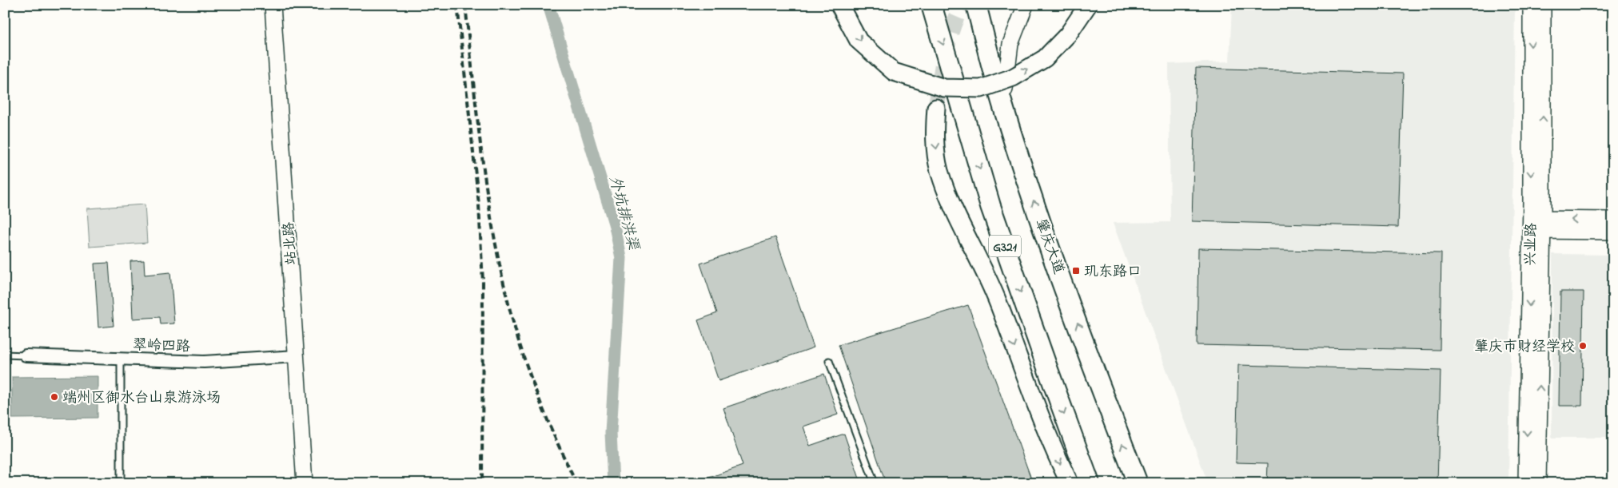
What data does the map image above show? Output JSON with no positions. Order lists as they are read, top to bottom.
{
  "streets": {
    "highway": ["G321", "肇庆大道"],
    "street": ["站北路", "兴业路", "翠岭四路"]
  },
  "crossings": [
    ["站北路", "翠岭四路"]
  ],
  "water": ["外坑排洪渠"],
  "places": {
    "transit": ["玑东路口"],
    "other": ["肇庆市财经学校", "端州区御水台山泉游泳场"]
  }
}
